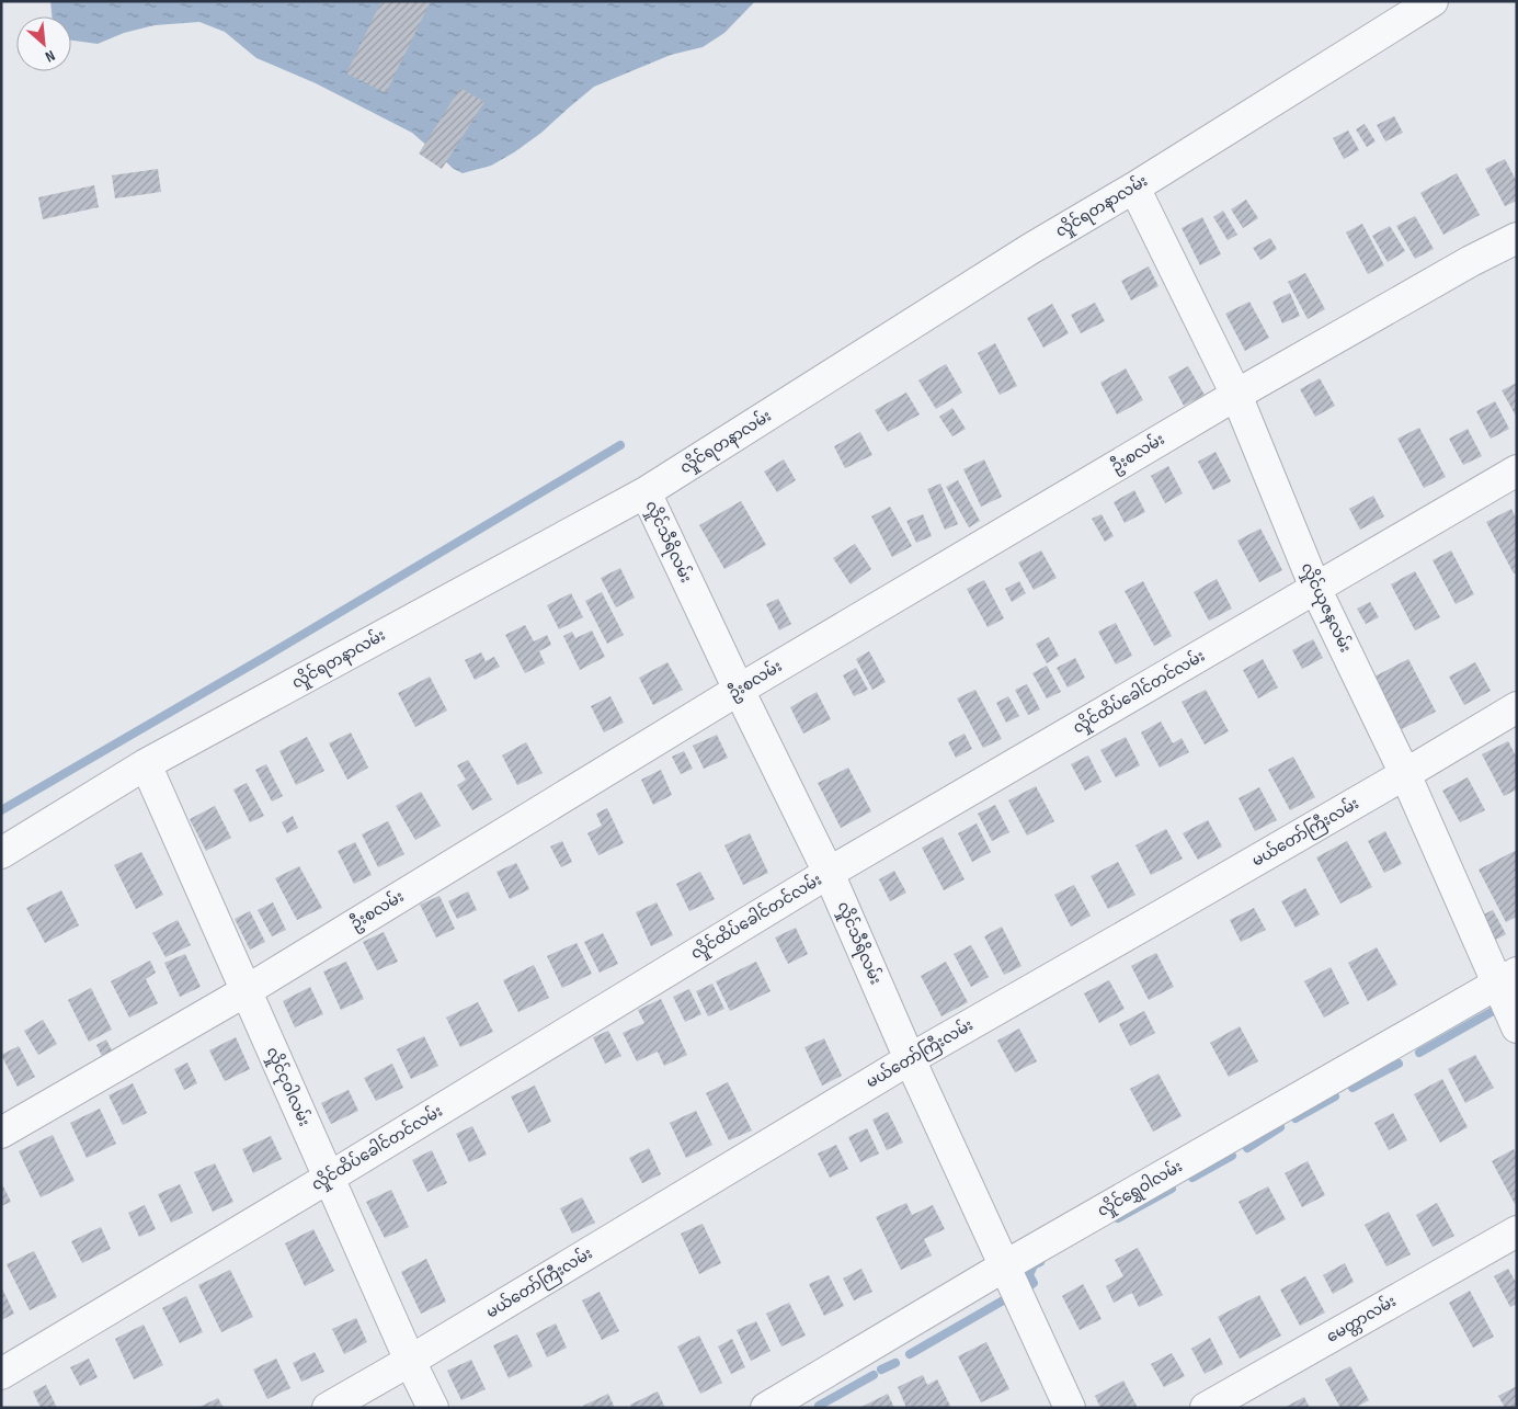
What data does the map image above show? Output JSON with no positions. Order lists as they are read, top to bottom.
{
  "streets": {
    "street": [
      "လှိုင်ရတနာလမ်း",
      "ဦးစလမ်း",
      "လှိုင်သီရိလမ်း",
      "လှိုင်ယုဇနလမ်း",
      "လှိုင်ထိပ်ခေါင်တင်လမ်း",
      "မယ်တော်ကြီးလမ်း",
      "လှိုင်ငုဝါလမ်း",
      "လှိုင်ရွှေဝါလမ်း",
      "မေတ္တာလမ်း"
    ]
  },
  "crossings": [
    ["လှိုင်ရတနာလမ်း", "လှိုင်သီရိလမ်း"],
    ["လှိုင်ရတနာလမ်း", "လှိုင်ယုဇနလမ်း"],
    ["လှိုင်ရတနာလမ်း", "လှိုင်ငုဝါလမ်း"],
    ["ဦးစလမ်း", "လှိုင်သီရိလမ်း"],
    ["ဦးစလမ်း", "လှိုင်ယုဇနလမ်း"],
    ["ဦးစလမ်း", "လှိုင်ငုဝါလမ်း"],
    ["လှိုင်သီရိလမ်း", "လှိုင်ထိပ်ခေါင်တင်လမ်း"],
    ["လှိုင်သီရိလမ်း", "မယ်တော်ကြီးလမ်း"],
    ["လှိုင်သီရိလမ်း", "လှိုင်ရွှေဝါလမ်း"],
    ["လှိုင်ယုဇနလမ်း", "လှိုင်ထိပ်ခေါင်တင်လမ်း"],
    ["လှိုင်ယုဇနလမ်း", "မယ်တော်ကြီးလမ်း"],
    ["လှိုင်ယုဇနလမ်း", "လှိုင်ရွှေဝါလမ်း"],
    ["လှိုင်ထိပ်ခေါင်တင်လမ်း", "လှိုင်ငုဝါလမ်း"],
    ["မယ်တော်ကြီးလမ်း", "လှိုင်ငုဝါလမ်း"]
  ],
  "north": "bottom right"
}
